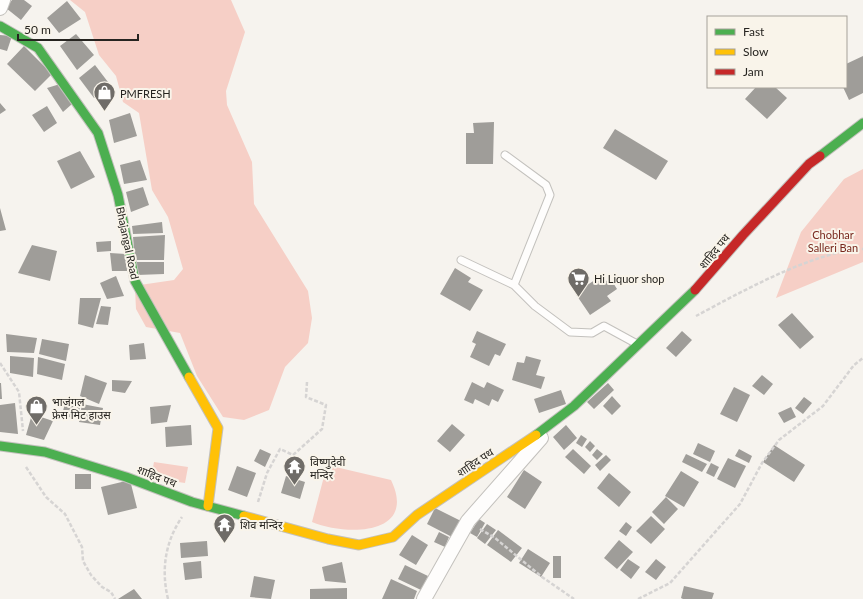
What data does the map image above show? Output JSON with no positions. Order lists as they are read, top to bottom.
{
  "streets": {
    "street": ["Bhajangal Road", "शाहिद पथ"]
  },
  "crossings": [
    ["Bhajangal Road", "शाहिद पथ"]
  ],
  "parks": ["Chobhar Salleri Ban"],
  "places": {
    "shop": ["PMFRESH", "भाज‌ं‌‌गल फ्रेस मिट हाउस"],
    "supermarket": ["Hi Liquor shop"],
    "temple": ["विष्णुदेवी मन्दिर", "शिव मन्दिर"]
  },
  "legend": ["Fast", "Slow", "Jam"],
  "scale_bar": "50 m"
}
